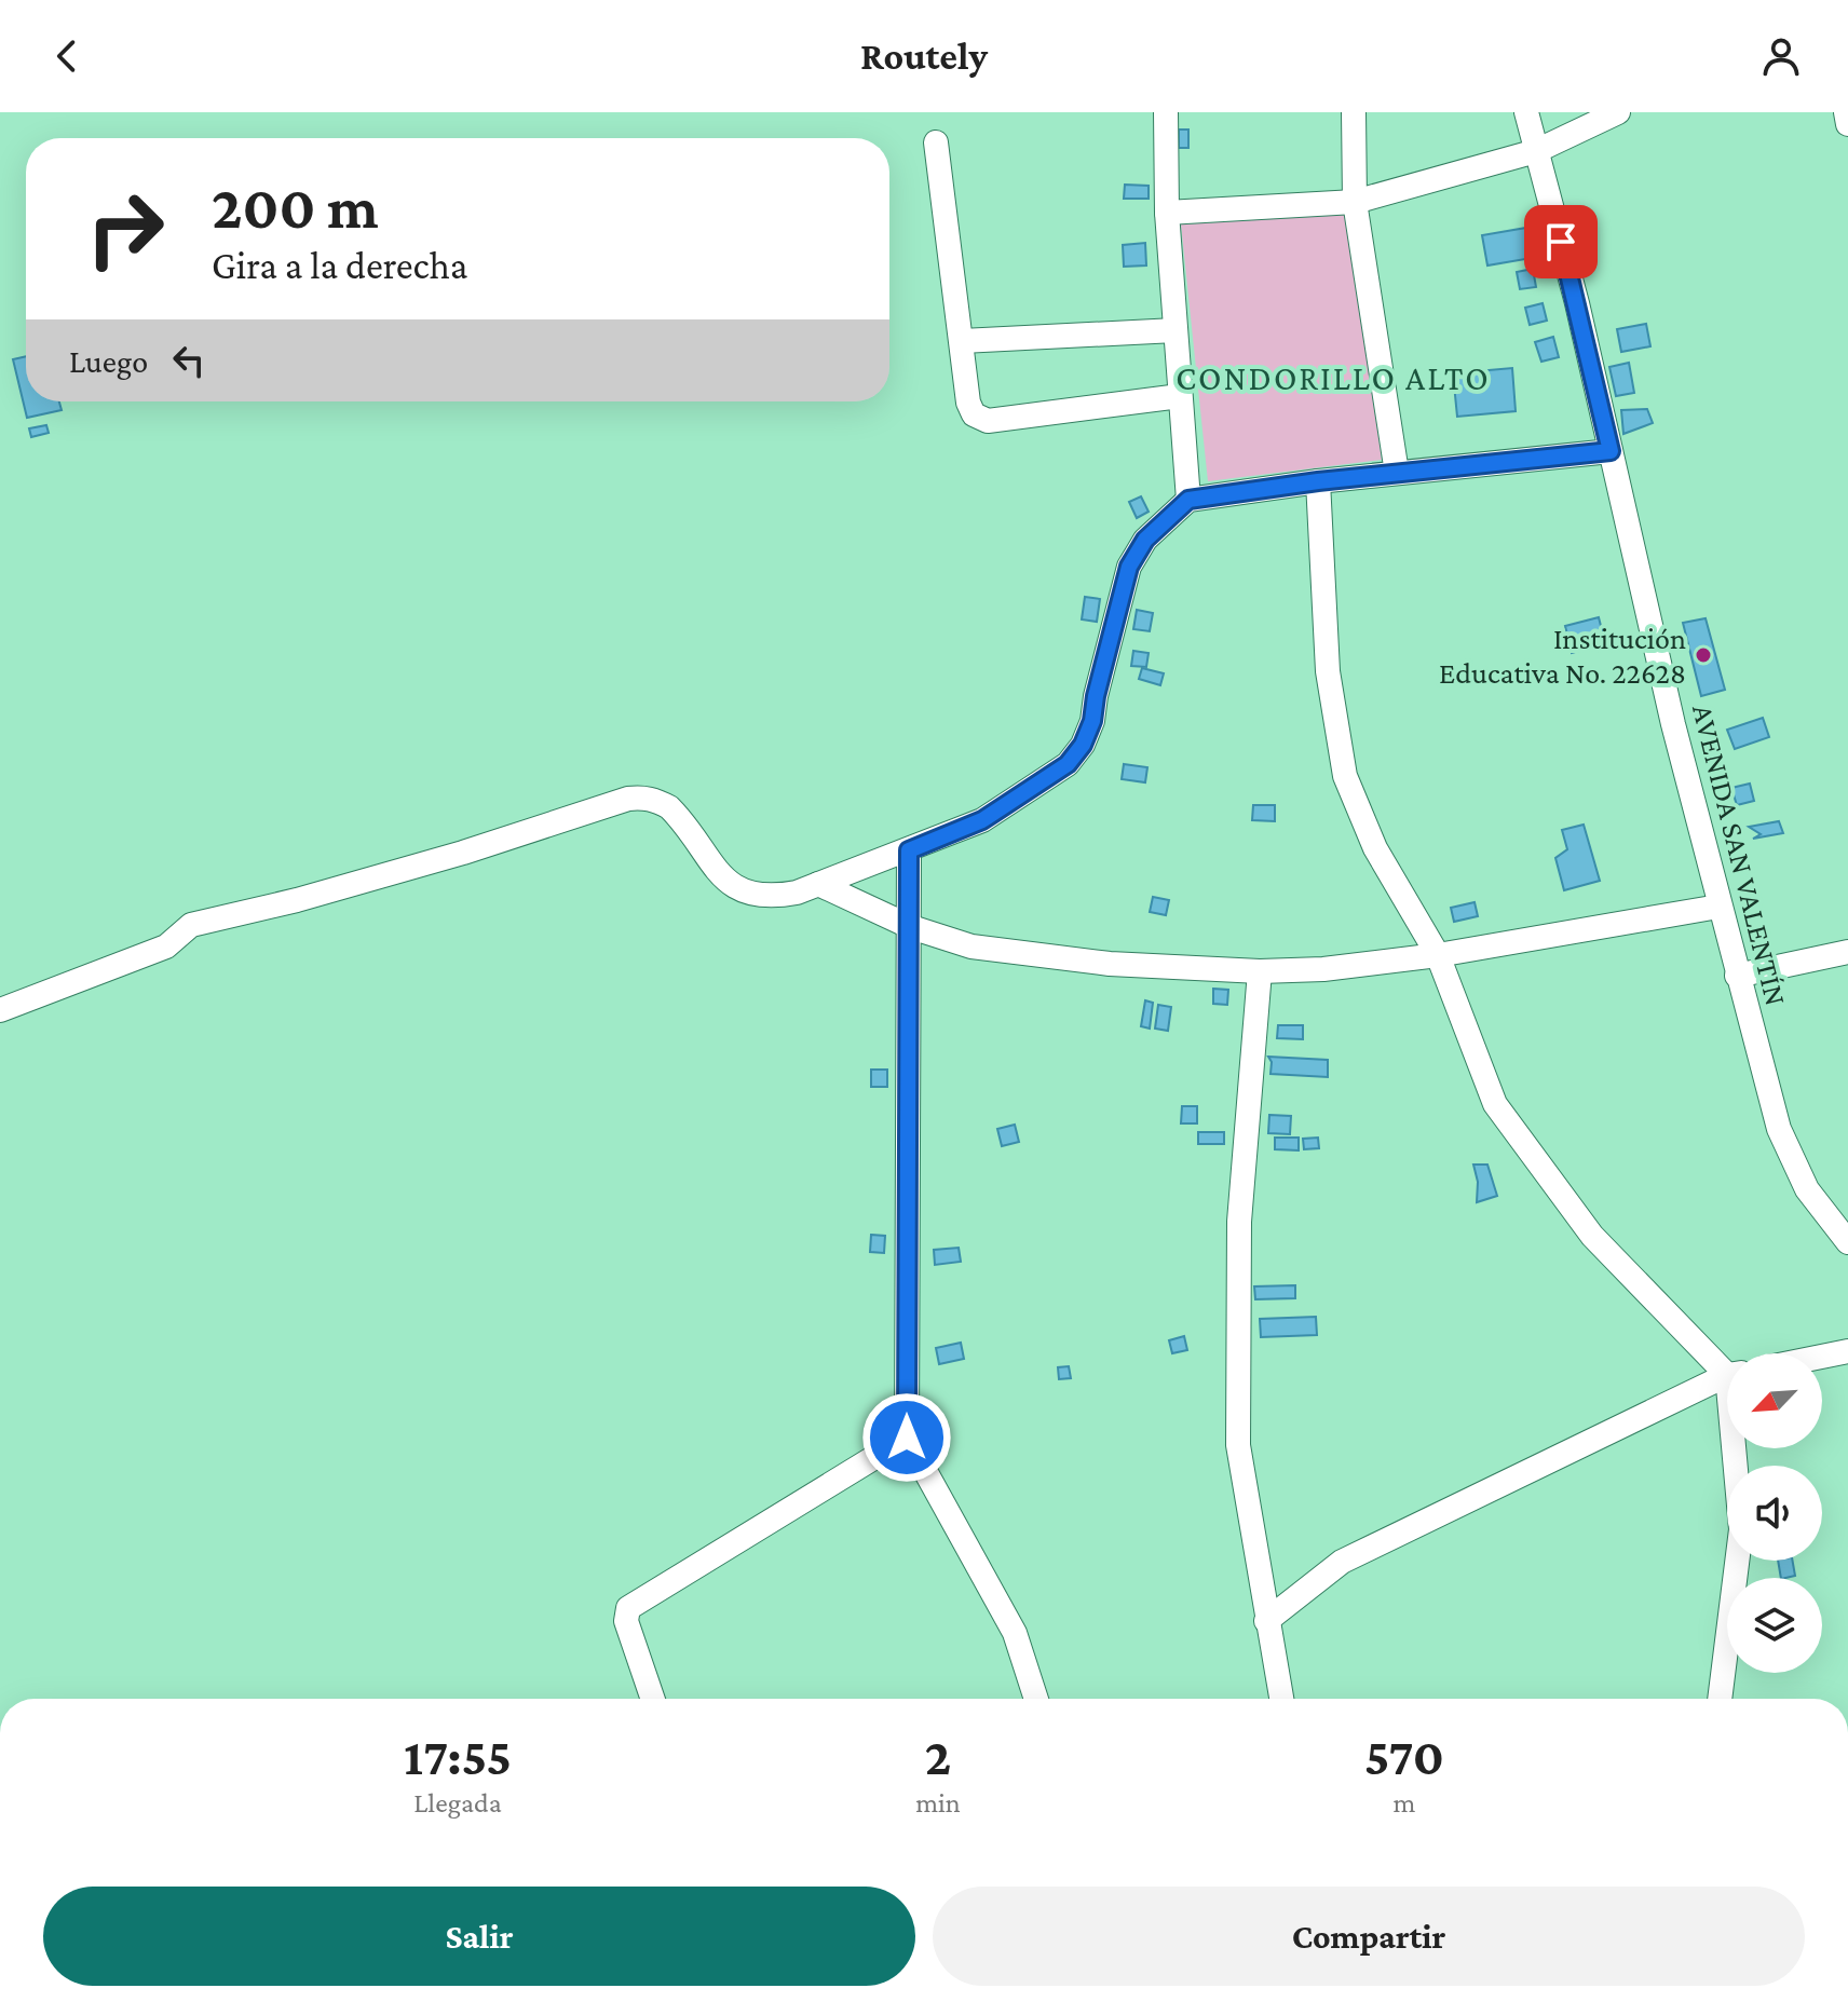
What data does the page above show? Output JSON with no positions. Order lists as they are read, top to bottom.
{
  "streets": {
    "street": ["AVENIDA SAN VALENTÍN"]
  },
  "districts": ["CONDORILLO ALTO"],
  "places": ["Institución Educativa No. 22628"],
  "north": "bottom left",
  "page": {
    "header": "Routely",
    "turn": ["200 m", "Gira a la derecha"],
    "then": "Luego",
    "eta": [
      "17:55",
      "Llegada",
      "2",
      "min",
      "570",
      "m"
    ],
    "buttons": ["Salir", "Compartir"]
  }
}
